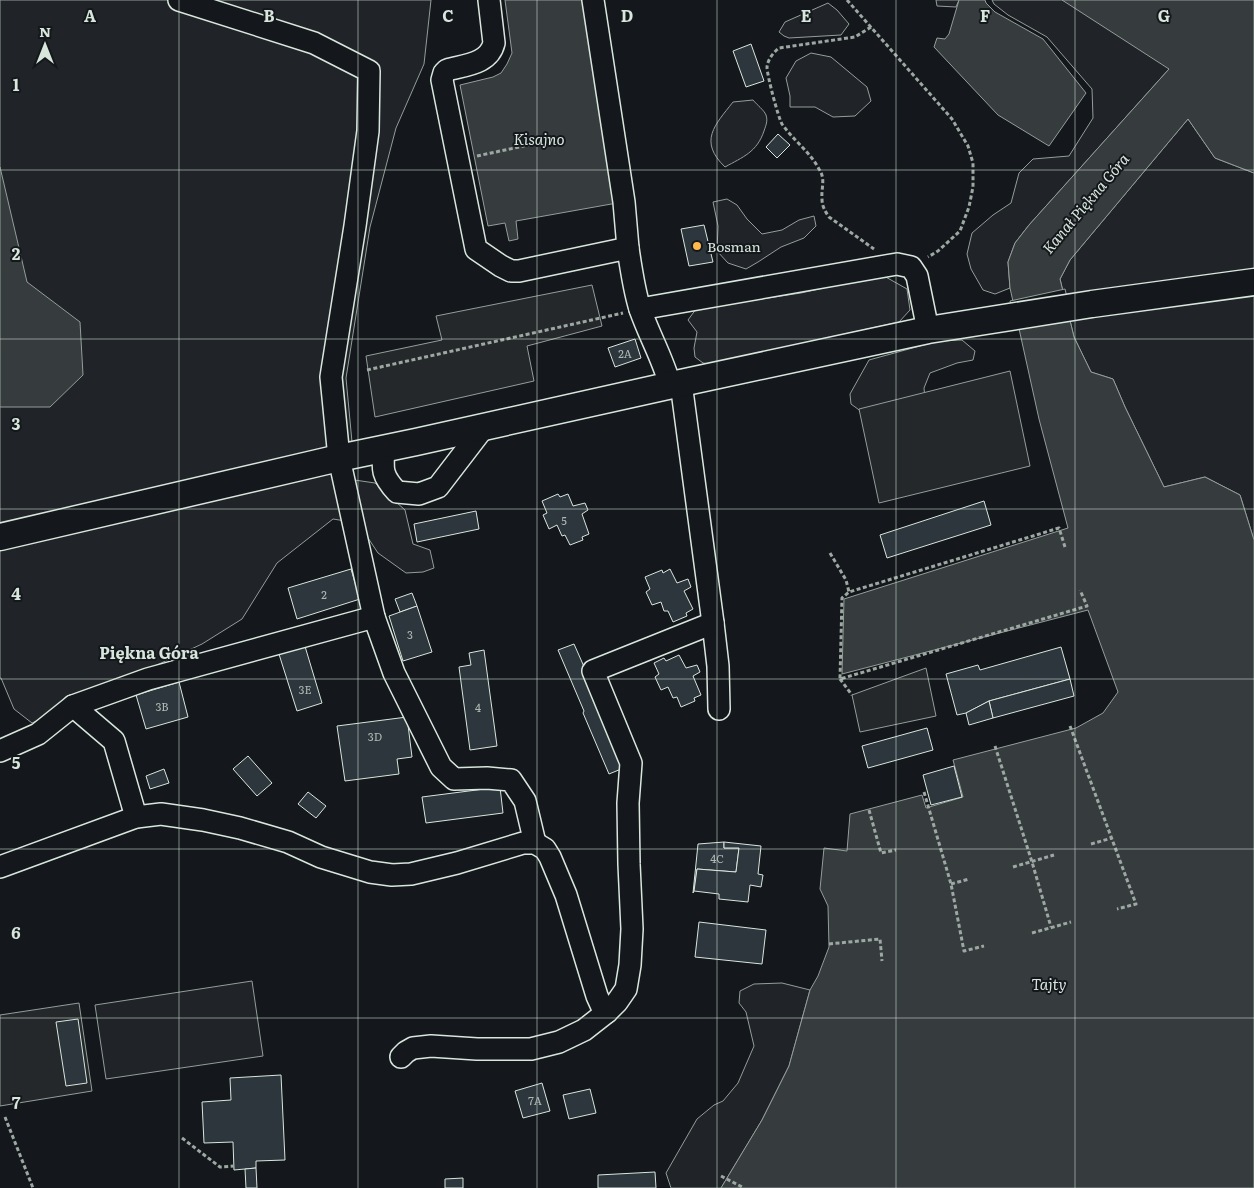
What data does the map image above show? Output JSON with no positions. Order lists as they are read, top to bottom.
{
  "districts": ["Piękna Góra"],
  "water": ["Kisajno", "Kanał Piękna Góra", "Tajty"],
  "places": ["Bosman"],
  "house_numbers": [
    "2A",
    "5",
    "2",
    "3",
    "3E",
    "3B",
    "4",
    "3D",
    "4C",
    "7A"
  ],
  "north": "top",
  "grid": {
    "columns": [
      "A",
      "B",
      "C",
      "D",
      "E",
      "F",
      "G"
    ],
    "rows": [
      "1",
      "2",
      "3",
      "4",
      "5",
      "6",
      "7"
    ]
  }
}
